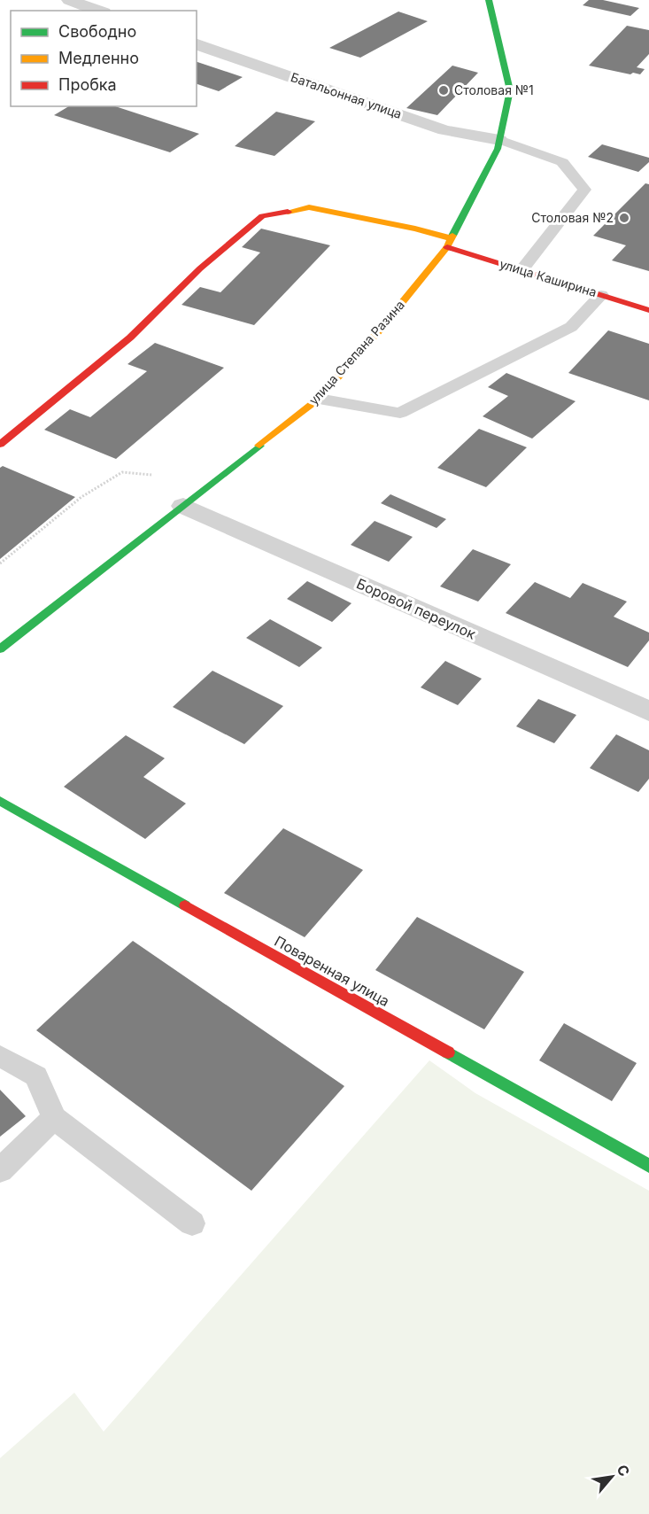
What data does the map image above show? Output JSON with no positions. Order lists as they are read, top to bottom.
{
  "streets": {
    "street": [
      "Батальонная улица",
      "улица Каширина",
      "улица Степана Разина",
      "Боровой переулок",
      "Поваренная улица"
    ]
  },
  "crossings": [
    ["Батальонная улица", "улица Степана Разина"],
    ["улица Каширина", "улица Степана Разина"],
    ["улица Степана Разина", "Боровой переулок"]
  ],
  "places": ["Столовая №1", "Столовая №2"],
  "legend": ["Свободно", "Медленно", "Пробка"],
  "north": "top right"
}
